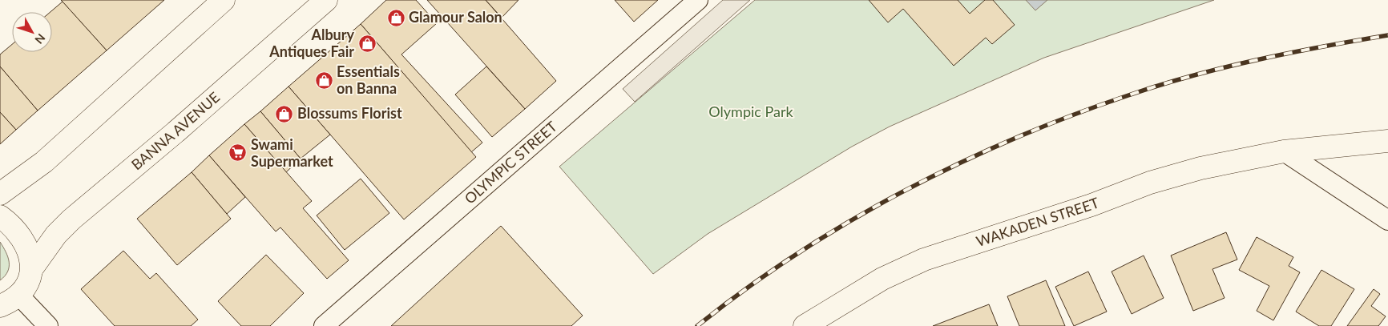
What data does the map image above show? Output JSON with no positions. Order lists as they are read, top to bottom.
{
  "streets": {
    "main road": ["BANNA AVENUE", "WAKADEN STREET"],
    "street": ["OLYMPIC STREET"]
  },
  "parks": ["Olympic Park"],
  "places": {
    "shop": [
      "Glamour Salon",
      "Albury Antiques Fair",
      "Essentials on Banna",
      "Blossums Florist"
    ],
    "supermarket": ["Swami Supermarket"]
  },
  "north": "bottom right"
}
